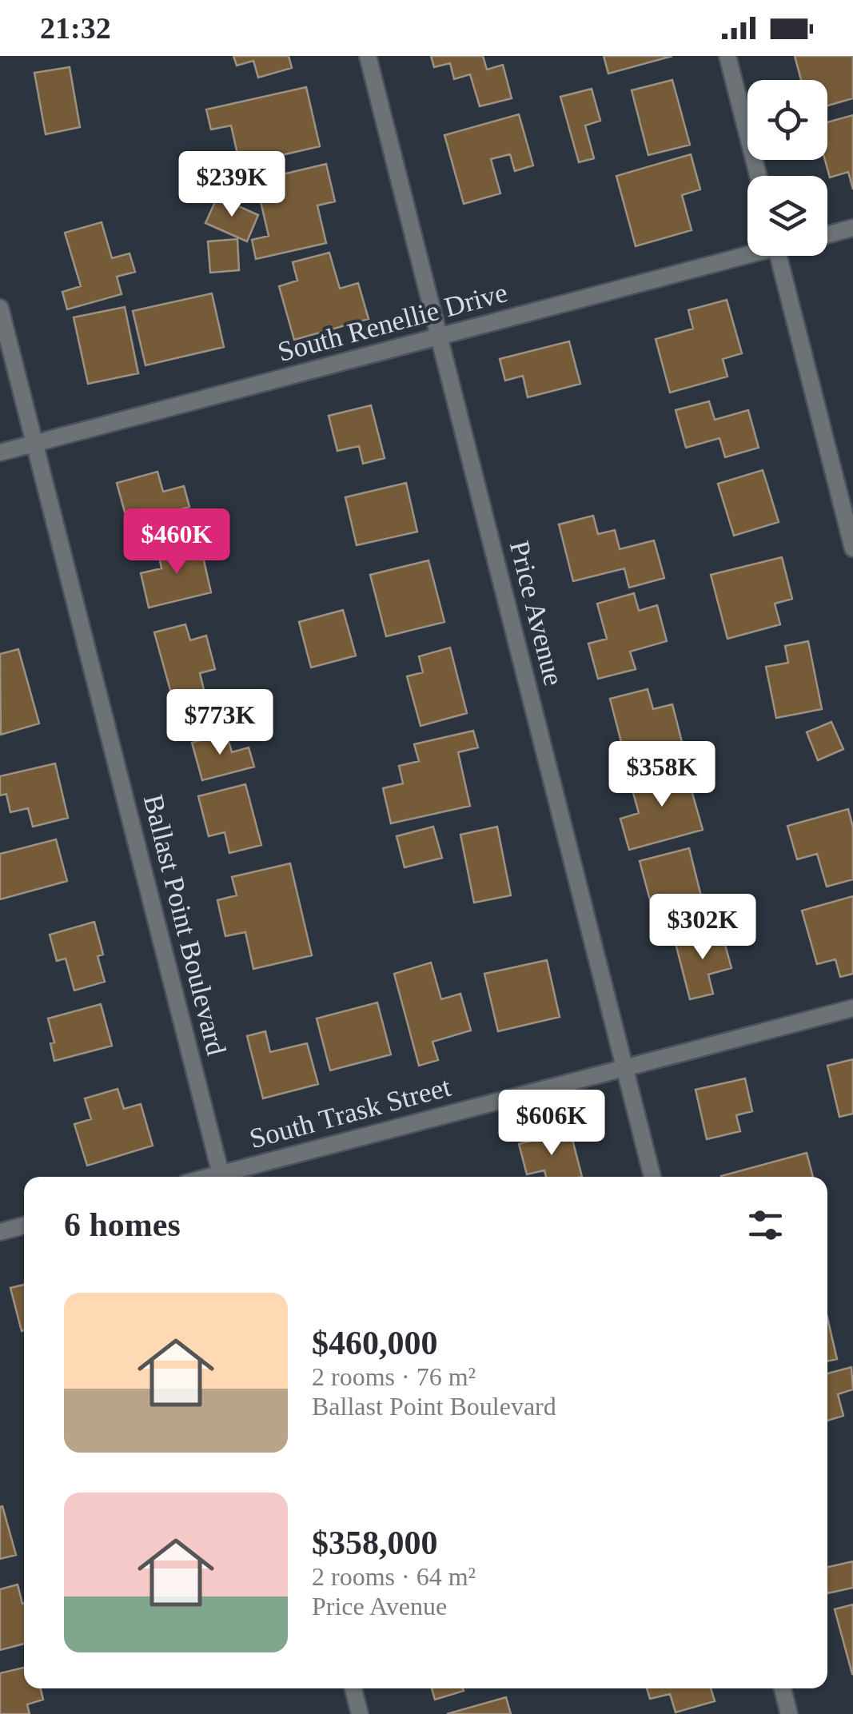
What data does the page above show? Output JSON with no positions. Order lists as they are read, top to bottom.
{
  "streets": {
    "street": [
      "South Renellie Drive",
      "Price Avenue",
      "Ballast Point Boulevard",
      "South Trask Street"
    ]
  },
  "crossings": [
    ["South Renellie Drive", "Price Avenue"],
    ["South Renellie Drive", "Ballast Point Boulevard"],
    ["Price Avenue", "South Trask Street"]
  ],
  "page": {
    "status": "21:32",
    "price": [
      "$239K",
      "$460K",
      "$773K",
      "$358K",
      "$302K",
      "$606K"
    ],
    "heading": "6 homes",
    "list": [
      {
        "name": "$460,000",
        "note": "2 rooms · 76 m² · Ballast Point Boulevard"
      },
      {
        "name": "$358,000",
        "note": "2 rooms · 64 m² · Price Avenue"
      }
    ]
  }
}
